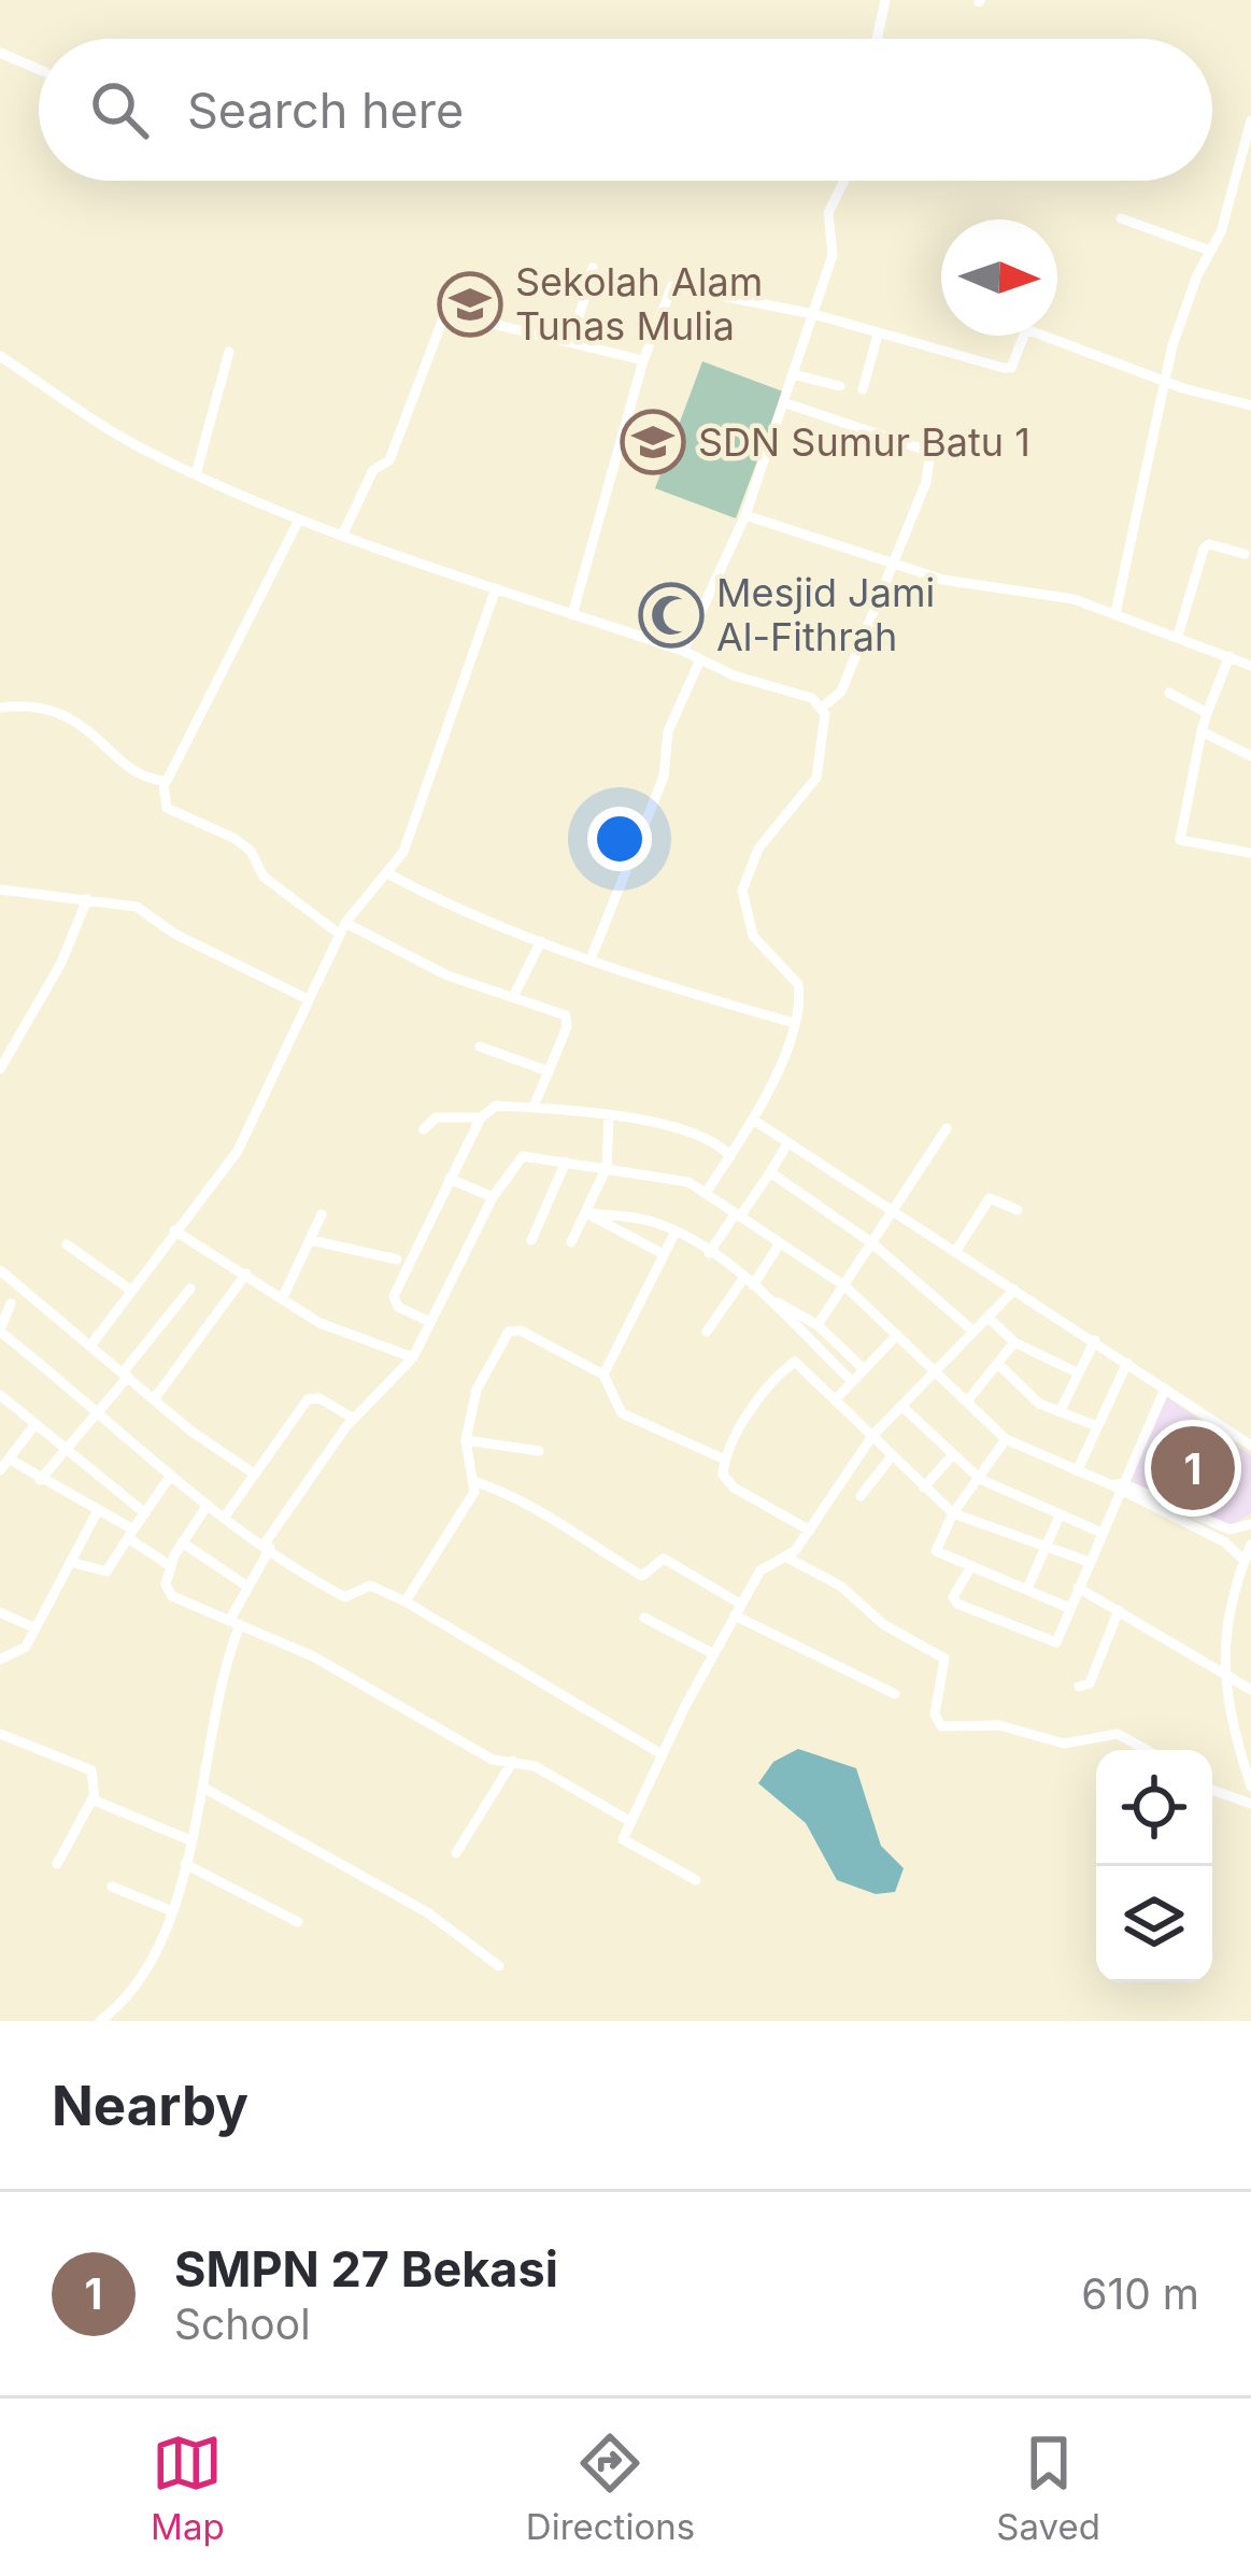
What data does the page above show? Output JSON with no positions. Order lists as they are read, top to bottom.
{
  "places": {
    "school or university": ["Sekolah Alam Tunas Mulia", "SDN Sumur Batu 1"],
    "mosque": ["Mesjid Jami Al-Fithrah"]
  },
  "north": "right",
  "page": {
    "search": "Search here",
    "pins": "1",
    "heading": "Nearby",
    "list": [
      {
        "mark": "1",
        "name": "SMPN 27 Bekasi",
        "note": "School",
        "value": "610 m"
      }
    ],
    "nav": ["Map", "Directions", "Saved"]
  }
}
